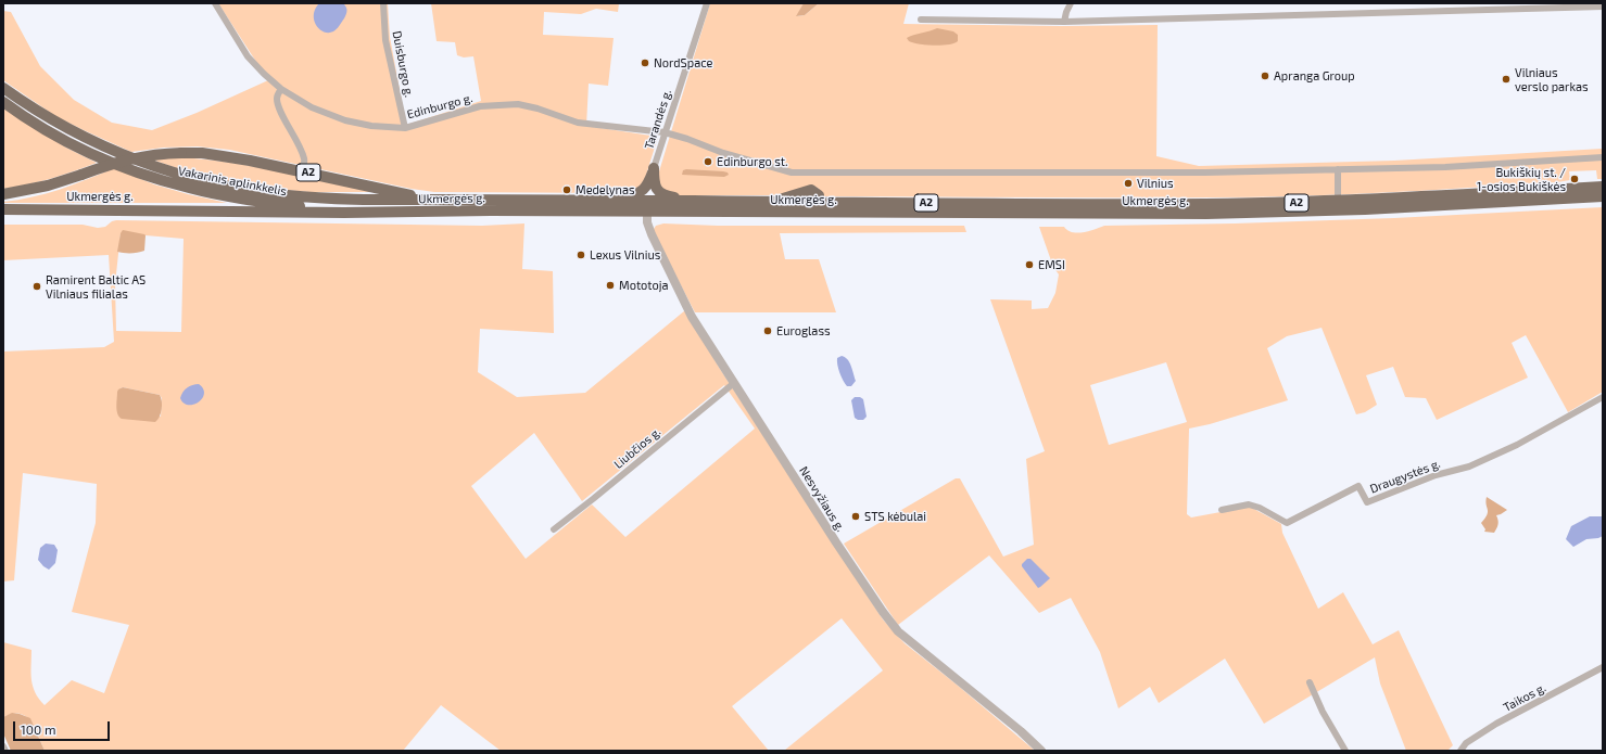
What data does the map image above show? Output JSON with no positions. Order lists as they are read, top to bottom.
{
  "streets": {
    "highway": ["A2", "Vakarinis aplinkkelis", "Ukmergės g."],
    "street": [
      "Duisburgo g.",
      "Edinburgo g.",
      "Tarandės g.",
      "Liubčios g.",
      "Draugystės g.",
      "Nesvyžiaus g.",
      "Taikos g."
    ]
  },
  "crossings": [
    ["Duisburgo g.", "Edinburgo g."],
    ["Edinburgo g.", "Tarandės g."],
    ["A2", "Vakarinis aplinkkelis"],
    ["A2", "Ukmergės g."],
    ["Vakarinis aplinkkelis", "Ukmergės g."],
    ["Ukmergės g.", "Nesvyžiaus g."],
    ["Liubčios g.", "Nesvyžiaus g."]
  ],
  "places": [
    "NordSpace",
    "Apranga Group",
    "Vilniaus verslo parkas",
    "Edinburgo st.",
    "Bukiškių st. / 1-osios Bukiškės",
    "Vilnius",
    "Medelynas",
    "Lexus Vilnius",
    "EMSI",
    "Mototoja",
    "Ramirent Baltic AS Vilniaus filialas",
    "Euroglass",
    "STS kėbulai"
  ],
  "scale_bar": "100 m"
}
